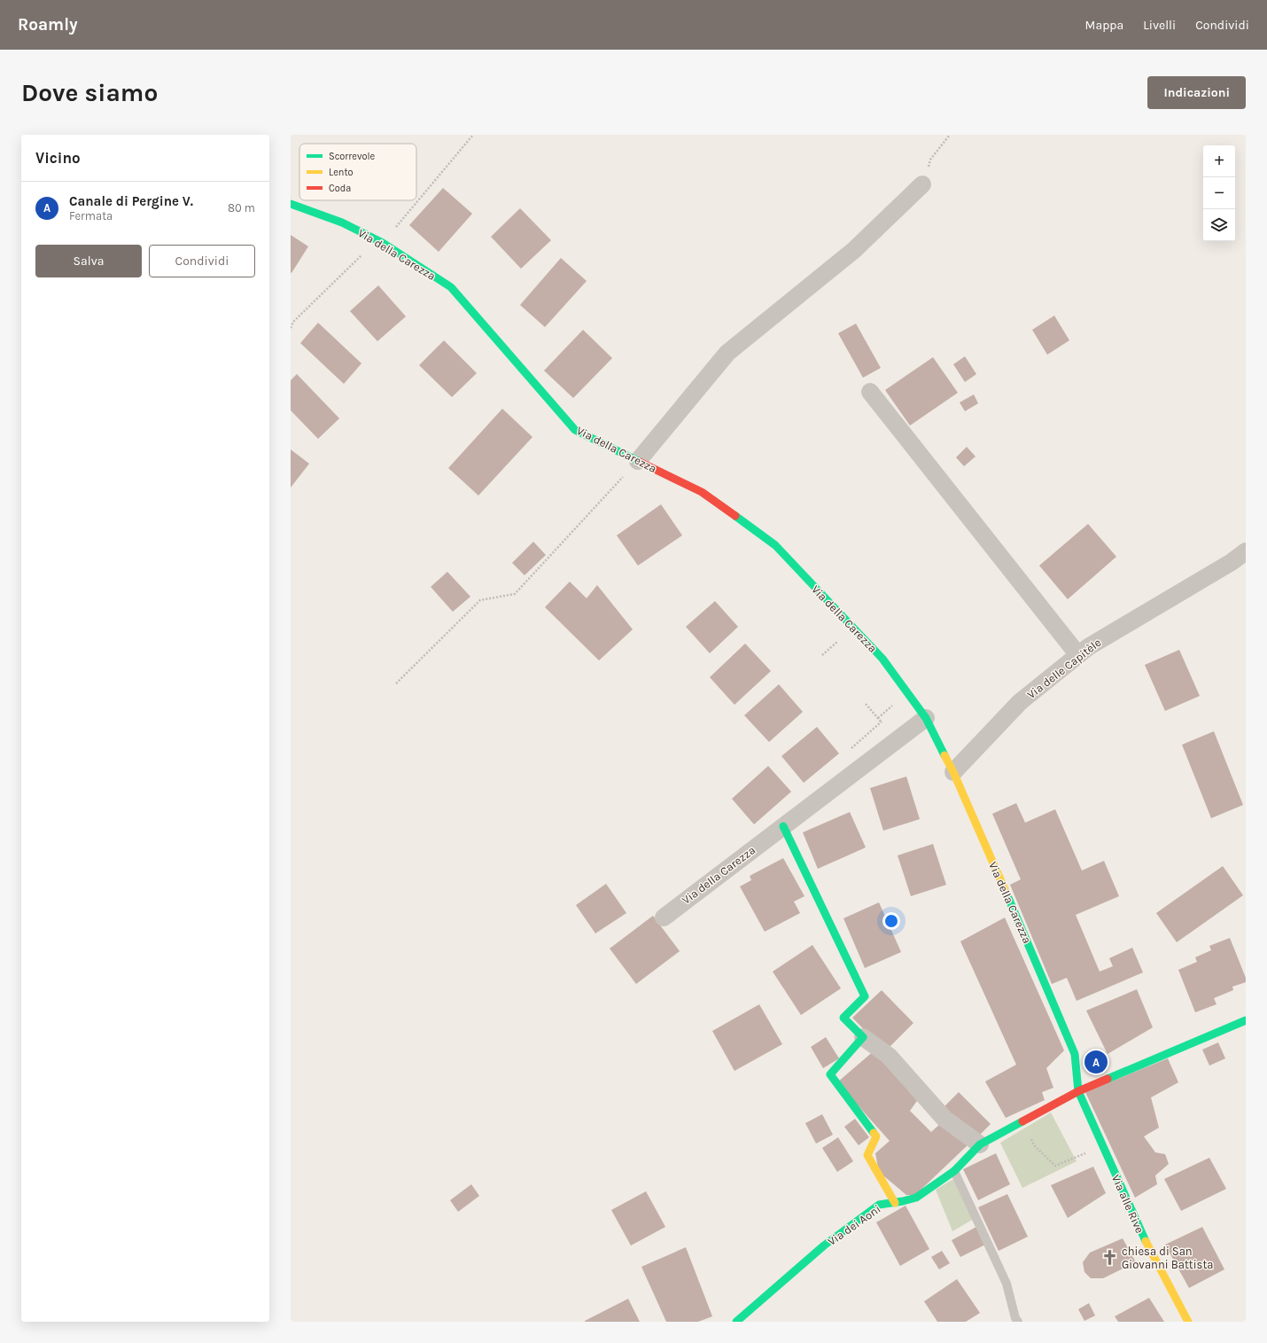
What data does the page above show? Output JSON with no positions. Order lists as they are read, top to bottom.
{
  "streets": {
    "street": [
      "Via della Carezza",
      "Via delle Capitèle",
      "Via alle Rive",
      "Via dei Aoni"
    ]
  },
  "crossings": [
    ["Via della Carezza", "Via delle Capitèle"],
    ["Via della Carezza", "Via alle Rive"],
    ["Via della Carezza", "Via dei Aoni"]
  ],
  "places": {
    "church": ["chiesa di San Giovanni Battista"]
  },
  "legend": ["Scorrevole", "Lento", "Coda"],
  "page": {
    "header": "Roamly",
    "nav": ["Mappa", "Livelli", "Condividi"],
    "buttons": [
      "Indicazioni",
      ["Salva", "Condividi"]
    ],
    "title": "Dove siamo",
    "heading": "Vicino",
    "map_buttons": ["+", "−"],
    "list": [
      {
        "mark": "A",
        "name": "Canale di Pergine V.",
        "note": "Fermata",
        "value": "80 m"
      }
    ],
    "pins": "A"
  }
}
